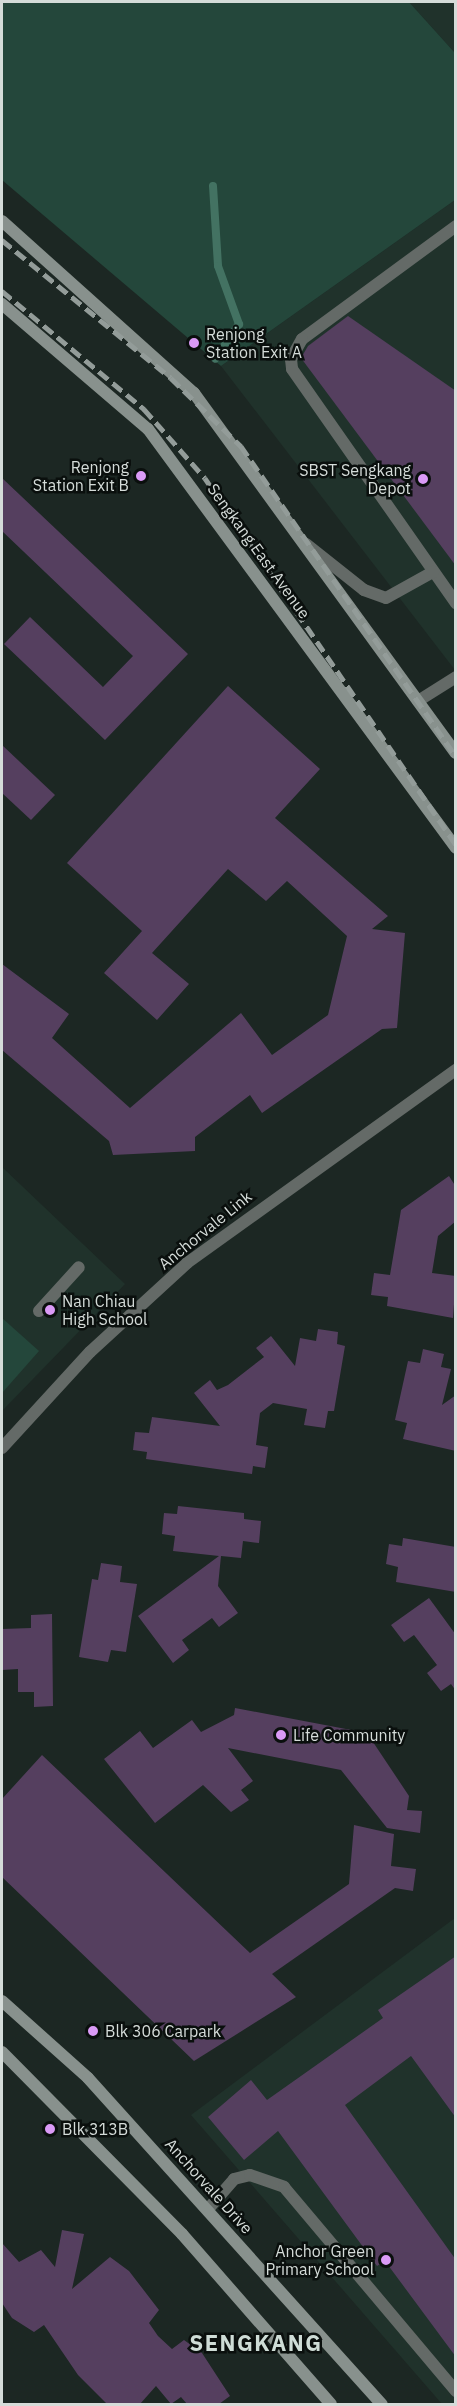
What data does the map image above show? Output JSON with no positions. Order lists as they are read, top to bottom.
{
  "streets": {
    "main road": ["Sengkang East Avenue", "Anchorvale Drive"],
    "street": ["Anchorvale Link"]
  },
  "districts": ["SENGKANG"],
  "places": [
    "Renjong Station Exit A",
    "Renjong Station Exit B",
    "SBST Sengkang Depot",
    "Nan Chiau High School",
    "Life Community",
    "Blk 306 Carpark",
    "Blk 313B",
    "Anchor Green Primary School"
  ]
}
